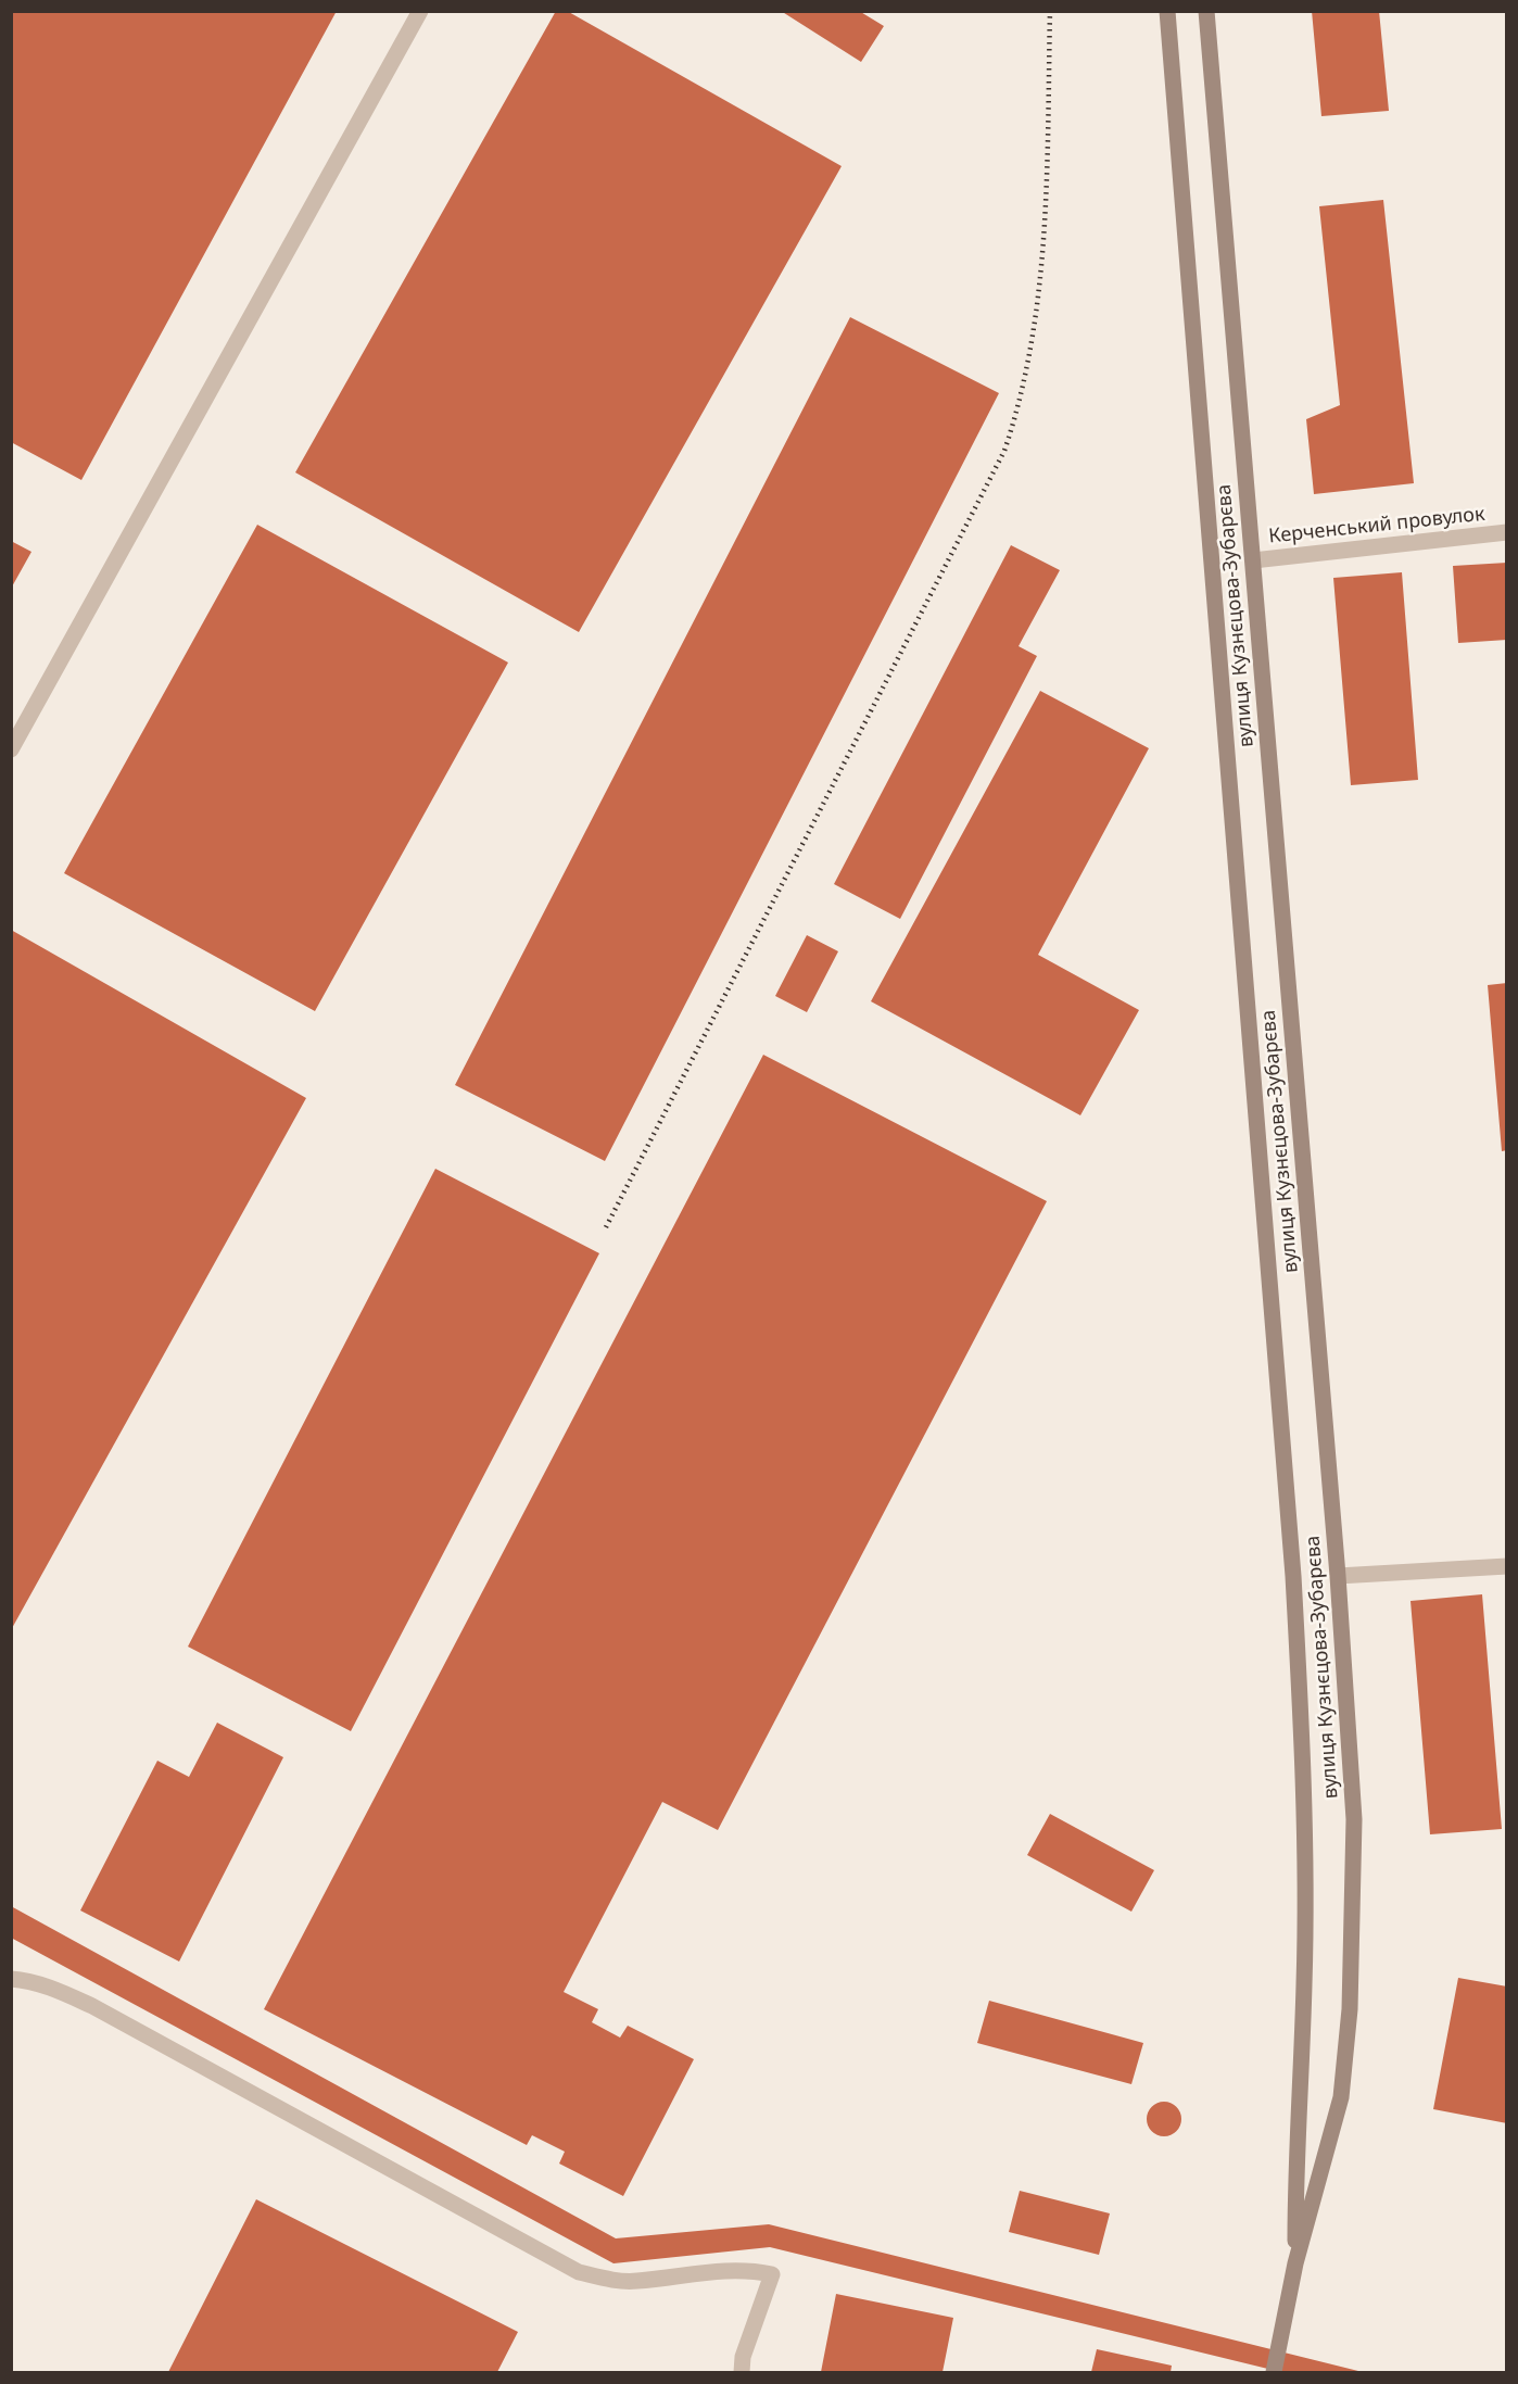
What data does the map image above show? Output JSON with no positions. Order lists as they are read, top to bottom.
{
  "streets": {
    "main road": ["вулиця Кузнєцова-Зубарєва"],
    "street": ["Керченський провулок"]
  },
  "crossings": [
    ["Керченський провулок", "вулиця Кузнєцова-Зубарєва"]
  ]
}
